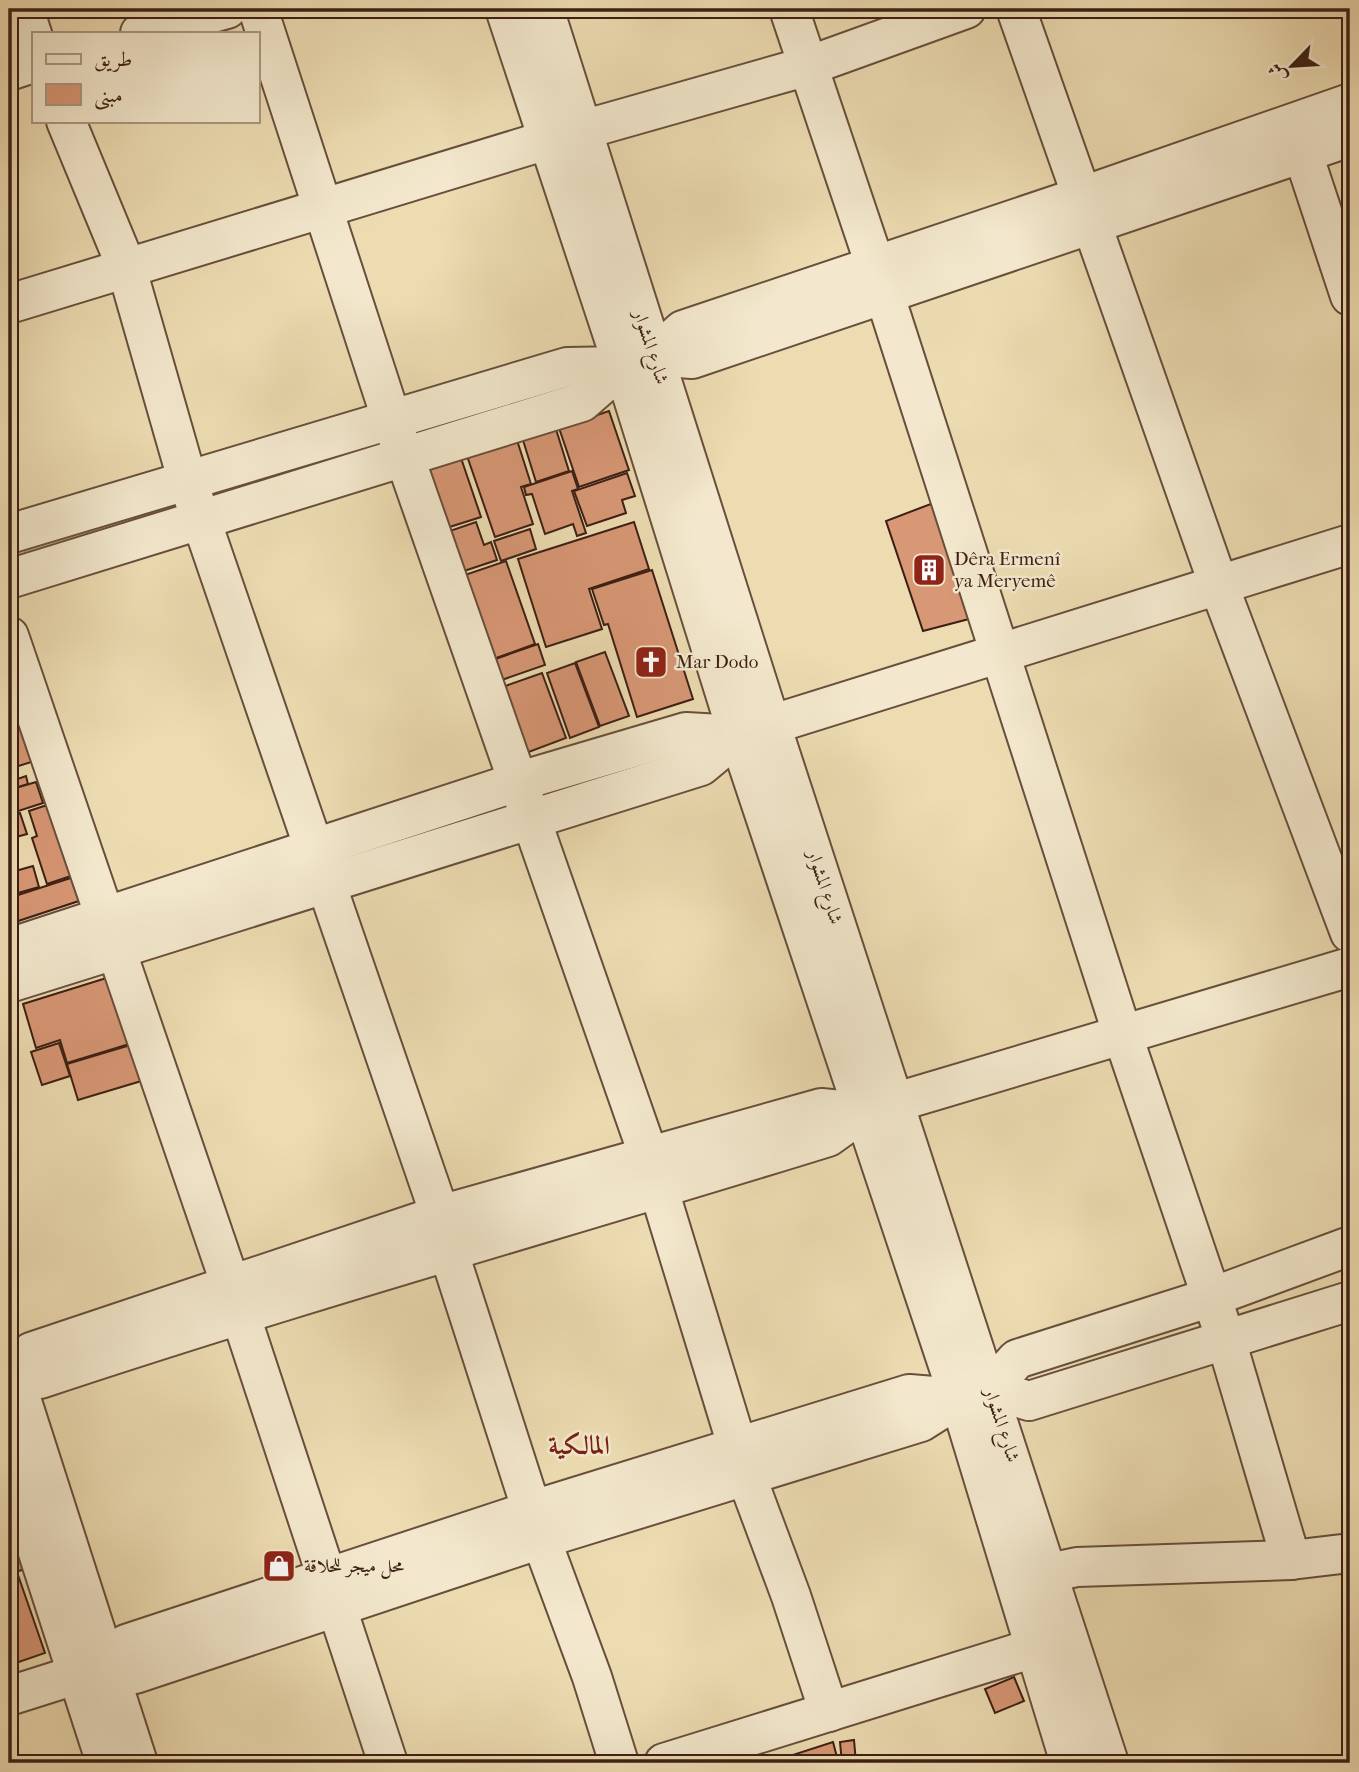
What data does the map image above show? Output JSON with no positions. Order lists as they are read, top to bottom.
{
  "streets": {
    "street": ["شارع المشوار"]
  },
  "districts": ["المالكية"],
  "places": {
    "building": ["Dêra Ermenî ya Meryemê"],
    "church": ["Mar Dodo"],
    "shop": ["محل ميجر للحلاقة"]
  },
  "legend": ["طريق", "مبنى"],
  "north": "bottom left"
}
